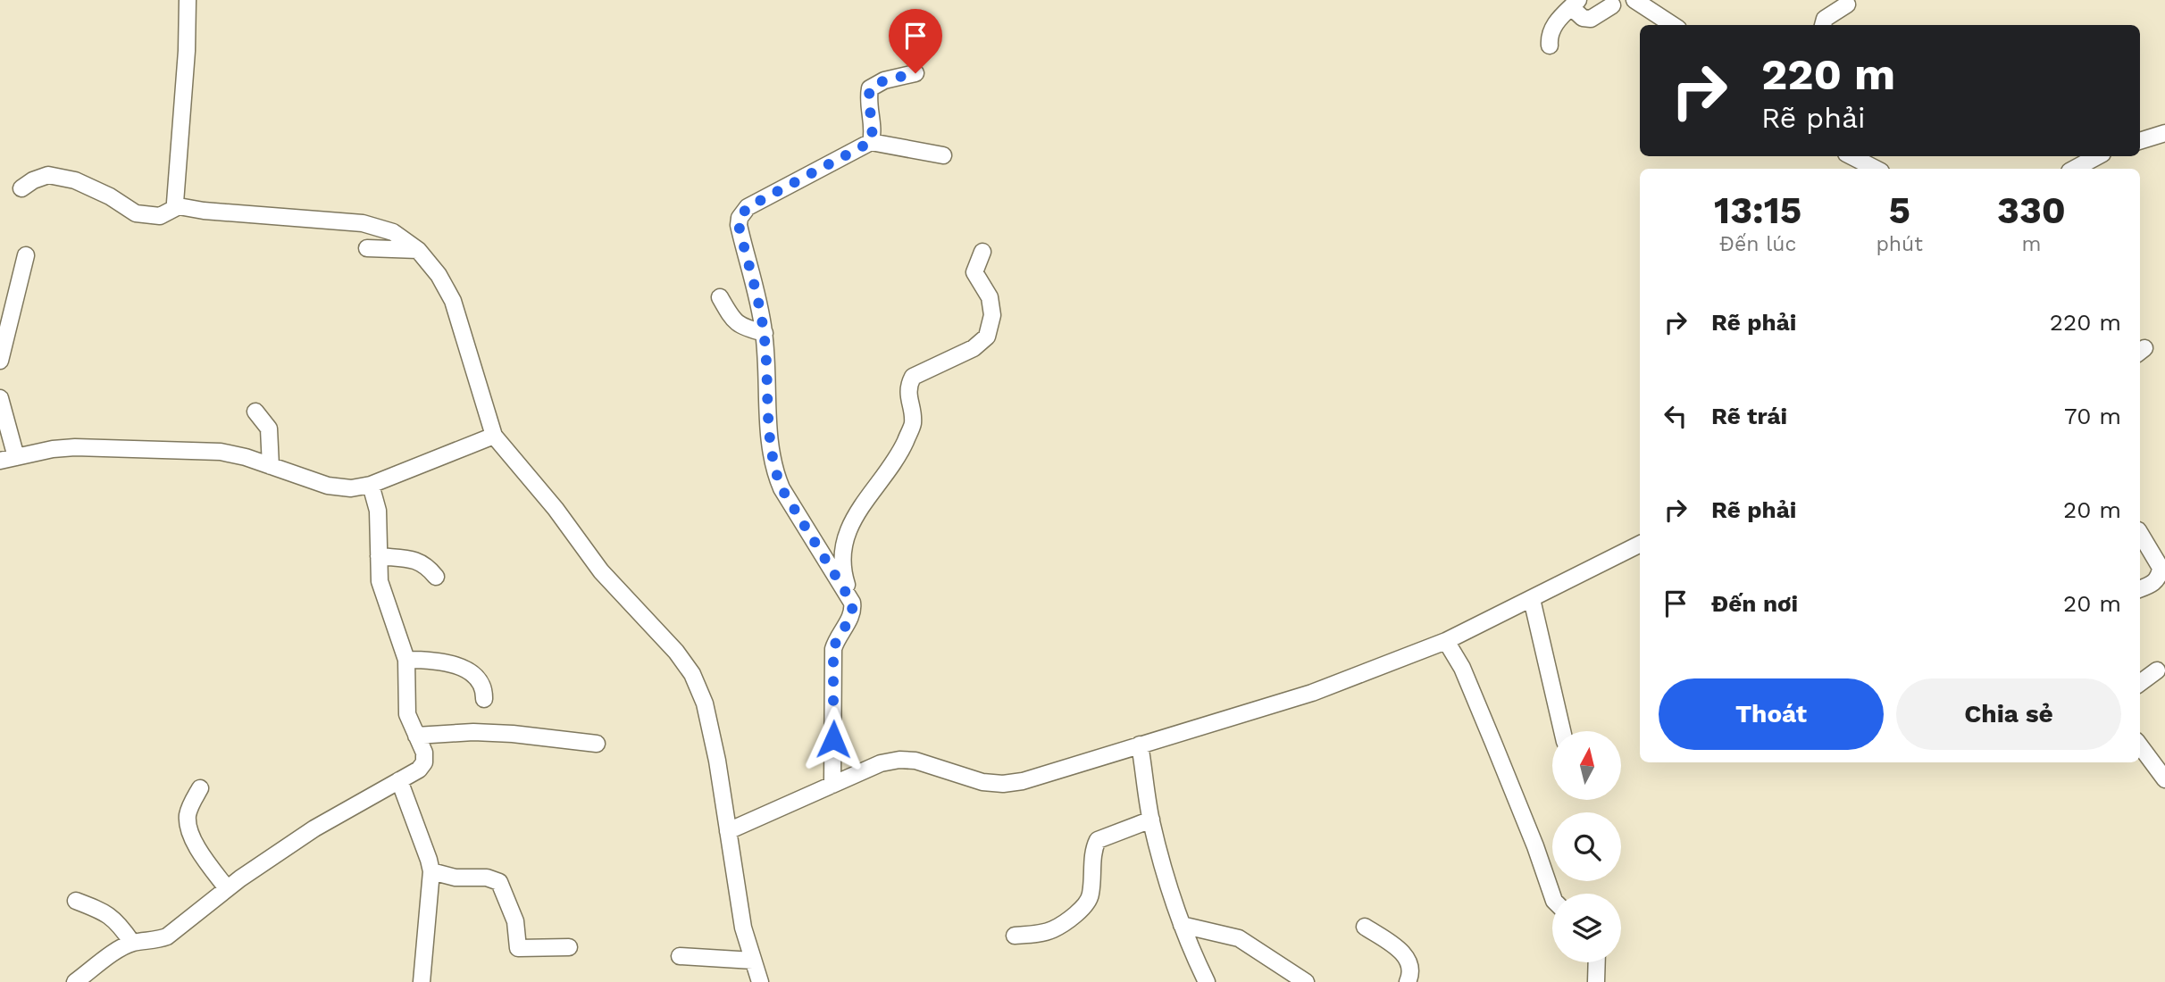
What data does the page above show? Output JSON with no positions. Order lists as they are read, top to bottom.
{
  "north": "top",
  "page": {
    "turn": ["220 m", "Rẽ phải"],
    "eta": [
      "13:15",
      "Đến lúc",
      "5",
      "phút",
      "330",
      "m"
    ],
    "list": [
      {
        "name": "Rẽ phải",
        "value": "220 m"
      },
      {
        "name": "Rẽ trái",
        "value": "70 m"
      },
      {
        "name": "Rẽ phải",
        "value": "20 m"
      },
      {
        "name": "Đến nơi",
        "value": "20 m"
      }
    ],
    "buttons": ["Thoát", "Chia sẻ"]
  }
}
